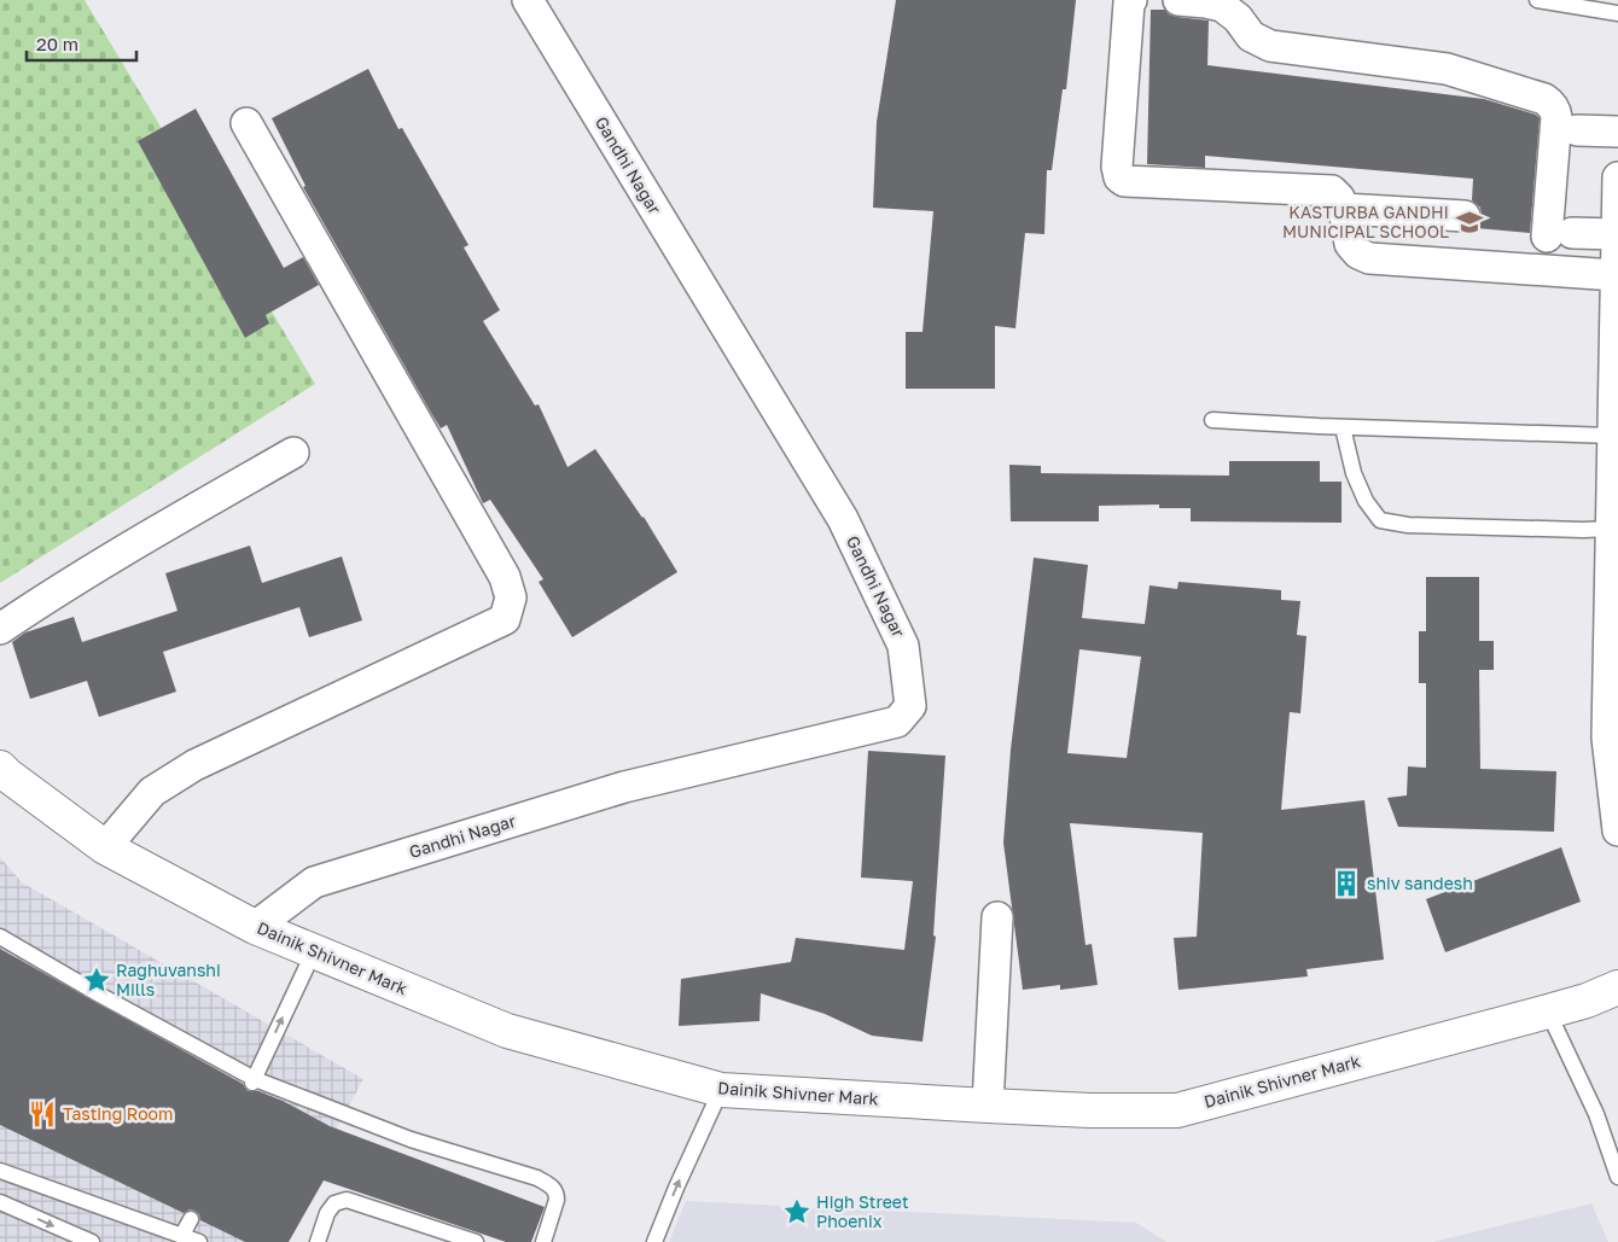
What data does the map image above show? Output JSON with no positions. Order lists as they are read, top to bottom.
{
  "streets": {
    "main road": ["Dainik Shivner Mark"],
    "street": ["Gandhi Nagar"]
  },
  "crossings": [
    ["Gandhi Nagar", "Dainik Shivner Mark"]
  ],
  "places": {
    "school or university": ["KASTURBA GANDHI MUNICIPAL SCHOOL"],
    "building": ["shiv sandesh"],
    "place": ["Raghuvanshi Mills", "High Street Phoenix"],
    "restaurant": ["Tasting Room"]
  },
  "scale_bar": "20 m"
}
